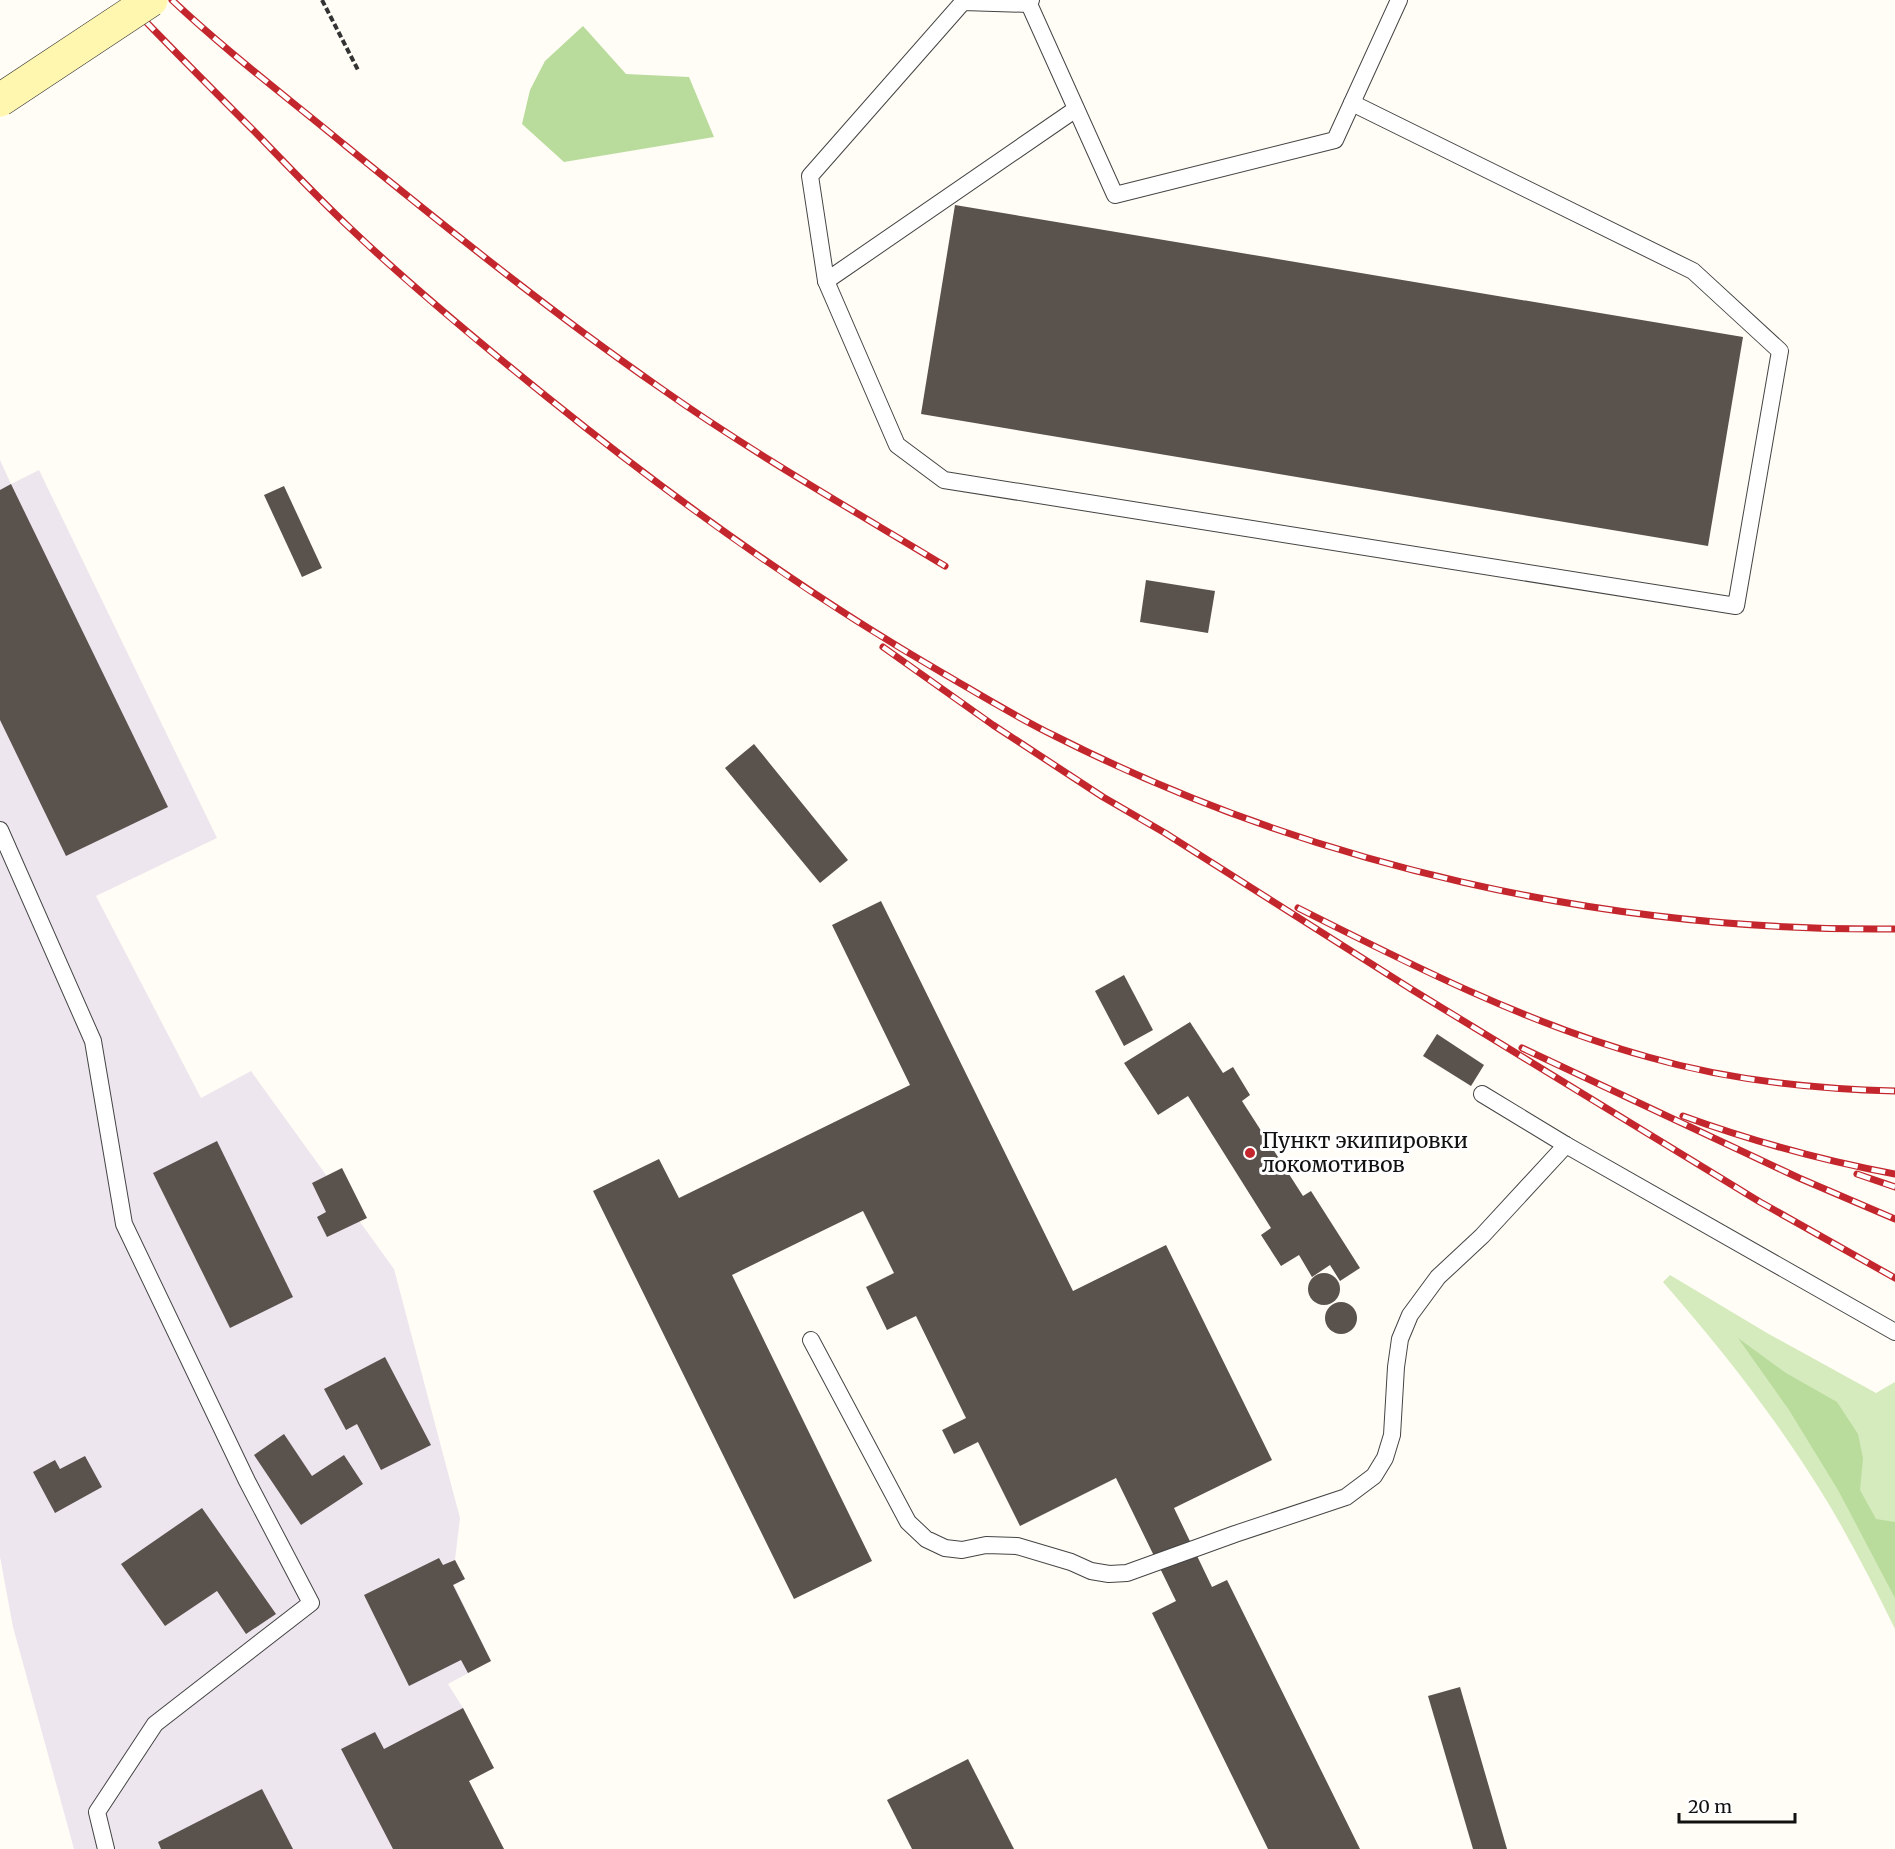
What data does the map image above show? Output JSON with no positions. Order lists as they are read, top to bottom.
{
  "places": ["Пункт экипировки локомотивов"],
  "scale_bar": "20 m"
}
